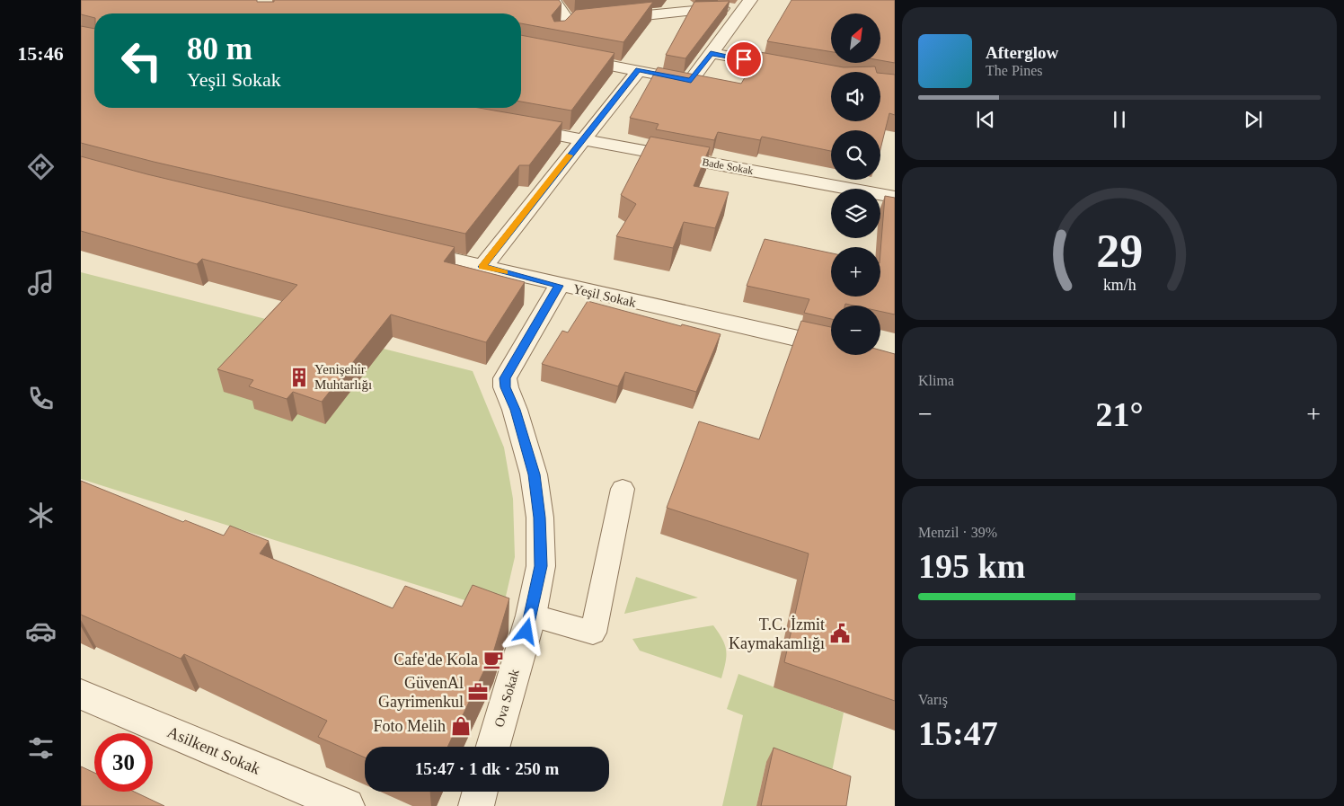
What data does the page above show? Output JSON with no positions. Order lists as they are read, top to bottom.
{
  "streets": {
    "street": [
      "Bade Sokak",
      "Yeşil Sokak",
      "Ova Sokak",
      "Asilkent Sokak"
    ]
  },
  "crossings": [
    ["Yeşil Sokak", "Ova Sokak"]
  ],
  "places": {
    "building": ["Yenişehir Muhtarlığı"],
    "public building": ["T.C. İzmit Kaymakamlığı"],
    "cafe": ["Cafe'de Kola"],
    "office": ["GüvenAl Gayrimenkul"],
    "shop": ["Foto Melih"]
  },
  "north": "top right",
  "page": {
    "tabs": "15:46",
    "map_buttons": ["+", "−"],
    "turn": ["80 m", "Yeşil Sokak"],
    "song": ["Afterglow", "The Pines"],
    "tile": [
      "Klima",
      ["Menzil · 39%", "195 km"],
      ["Varış", "15:47"]
    ],
    "heat": ["−", "21°", "+"],
    "limit": "30",
    "trip": "15:47 · 1 dk · 250 m",
    "gauge": ["29", "km/h"]
  }
}
